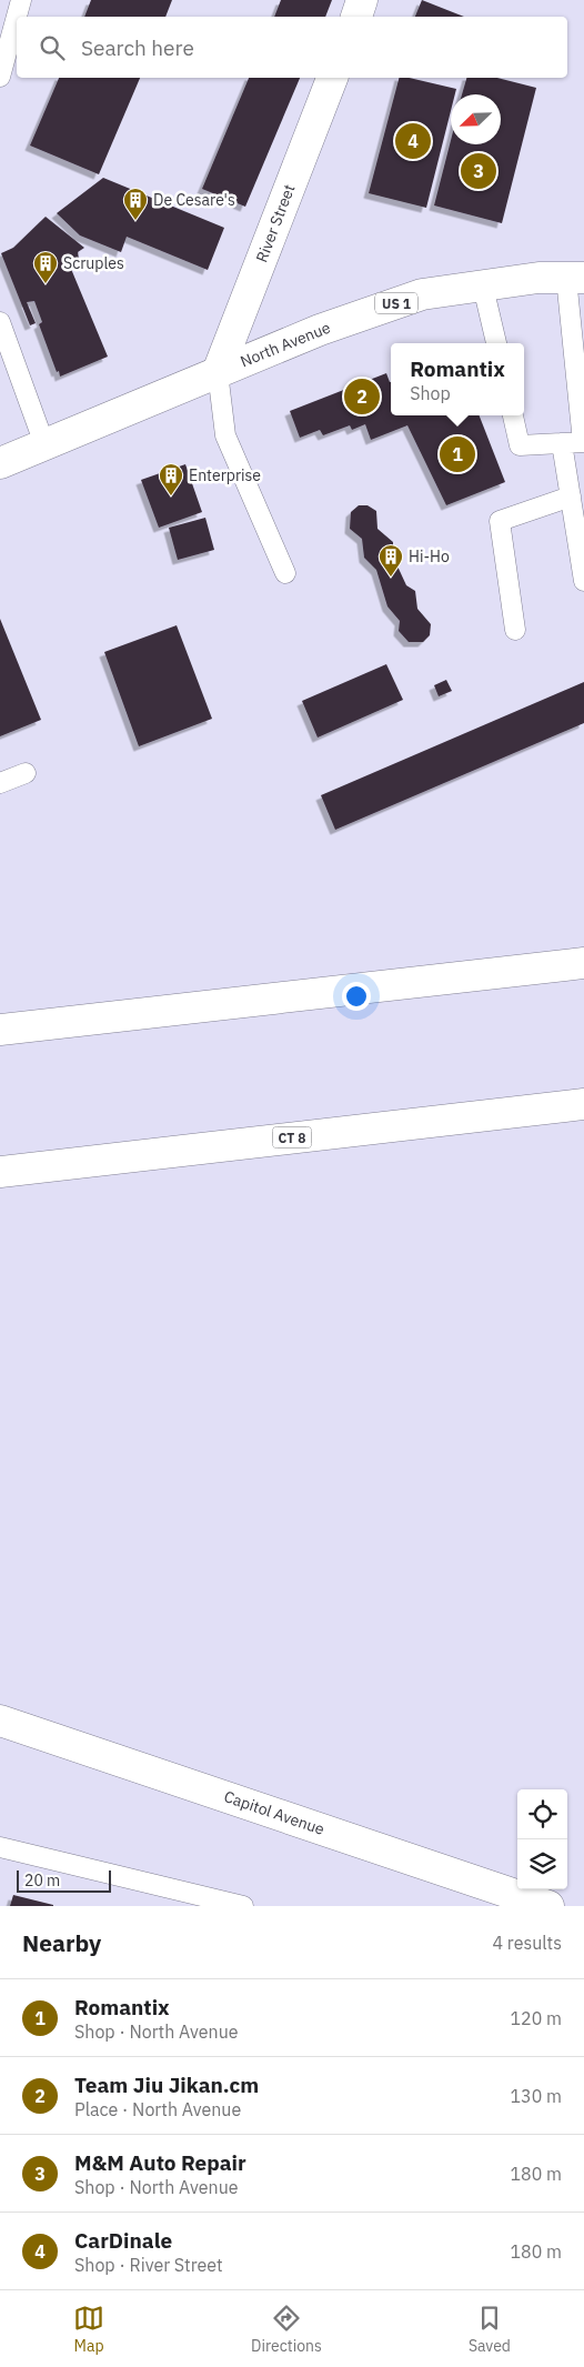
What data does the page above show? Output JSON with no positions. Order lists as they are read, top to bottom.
{
  "streets": {
    "main road": [
      "River Street",
      "US 1",
      "North Avenue",
      "CT 8",
      "Capitol Avenue"
    ]
  },
  "crossings": [
    ["River Street", "North Avenue"]
  ],
  "places": {
    "building": [
      "De Cesare's",
      "Scruples",
      "Enterprise",
      "Hi-Ho"
    ]
  },
  "scale_bar": "20 m",
  "north": "bottom left",
  "page": {
    "search": "Search here",
    "pins": [
      "4",
      "3",
      "2",
      "1"
    ],
    "popup": ["Romantix", "Shop"],
    "scale": "20 m",
    "heading": ["Nearby", "4 results"],
    "list": [
      {
        "mark": "1",
        "name": "Romantix",
        "note": "Shop · North Avenue",
        "value": "120 m"
      },
      {
        "mark": "2",
        "name": "Team Jiu Jikan.cm",
        "note": "Place · North Avenue",
        "value": "130 m"
      },
      {
        "mark": "3",
        "name": "M&M Auto Repair",
        "note": "Shop · North Avenue",
        "value": "180 m"
      },
      {
        "mark": "4",
        "name": "CarDinale",
        "note": "Shop · River Street",
        "value": "180 m"
      }
    ],
    "nav": ["Map", "Directions", "Saved"]
  }
}
